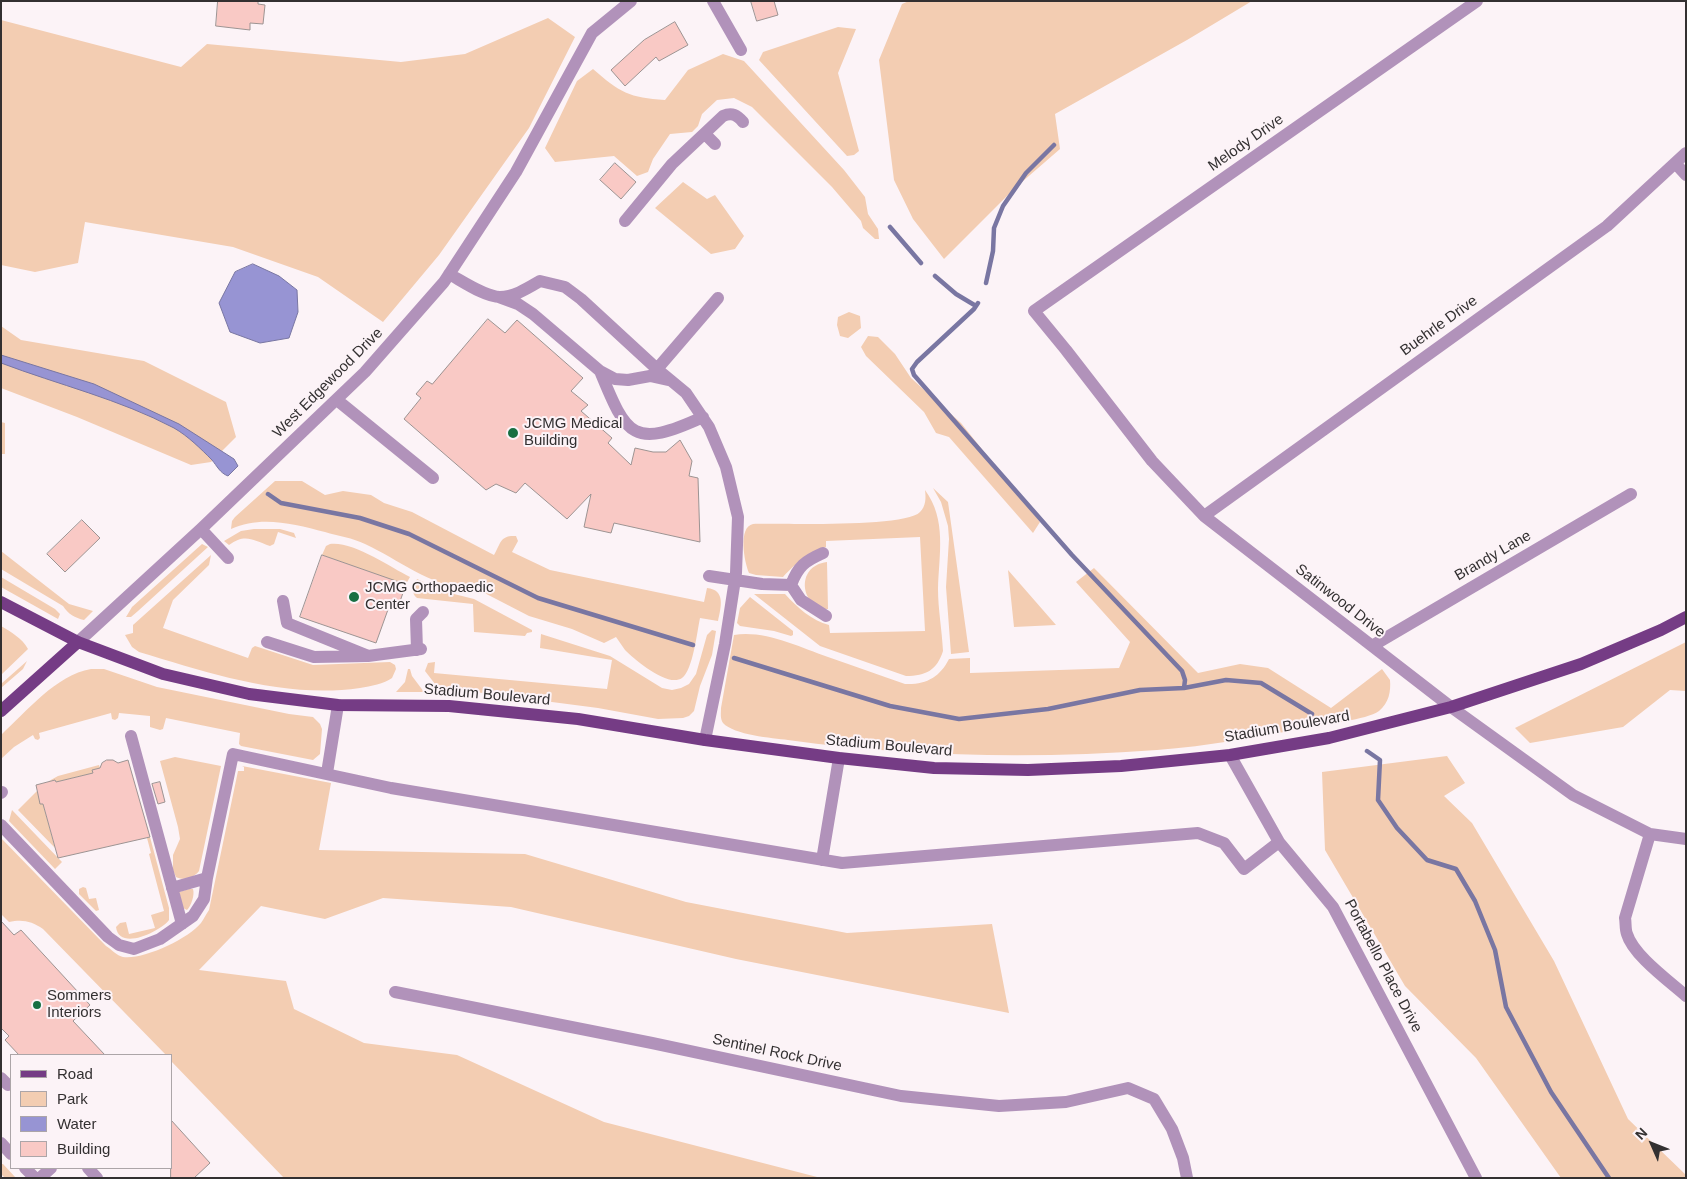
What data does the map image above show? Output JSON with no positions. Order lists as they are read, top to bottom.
{
  "streets": {
    "main road": ["West Edgewood Drive", "Stadium Boulevard"],
    "street": [
      "Melody Drive",
      "Buehrle Drive",
      "Brandy Lane",
      "Satinwood Drive",
      "Portabello Place Drive",
      "Sentinel Rock Drive"
    ]
  },
  "crossings": [
    ["Melody Drive", "Satinwood Drive"],
    ["Buehrle Drive", "Satinwood Drive"],
    ["West Edgewood Drive", "Stadium Boulevard"],
    ["Brandy Lane", "Satinwood Drive"],
    ["Satinwood Drive", "Stadium Boulevard"],
    ["Stadium Boulevard", "Portabello Place Drive"]
  ],
  "places": ["JCMG Medical Building", "JCMG Orthopaedic Center", "Sommers Interiors"],
  "legend": [
    "Road",
    "Park",
    "Water",
    "Building"
  ],
  "north": "top left"
}
